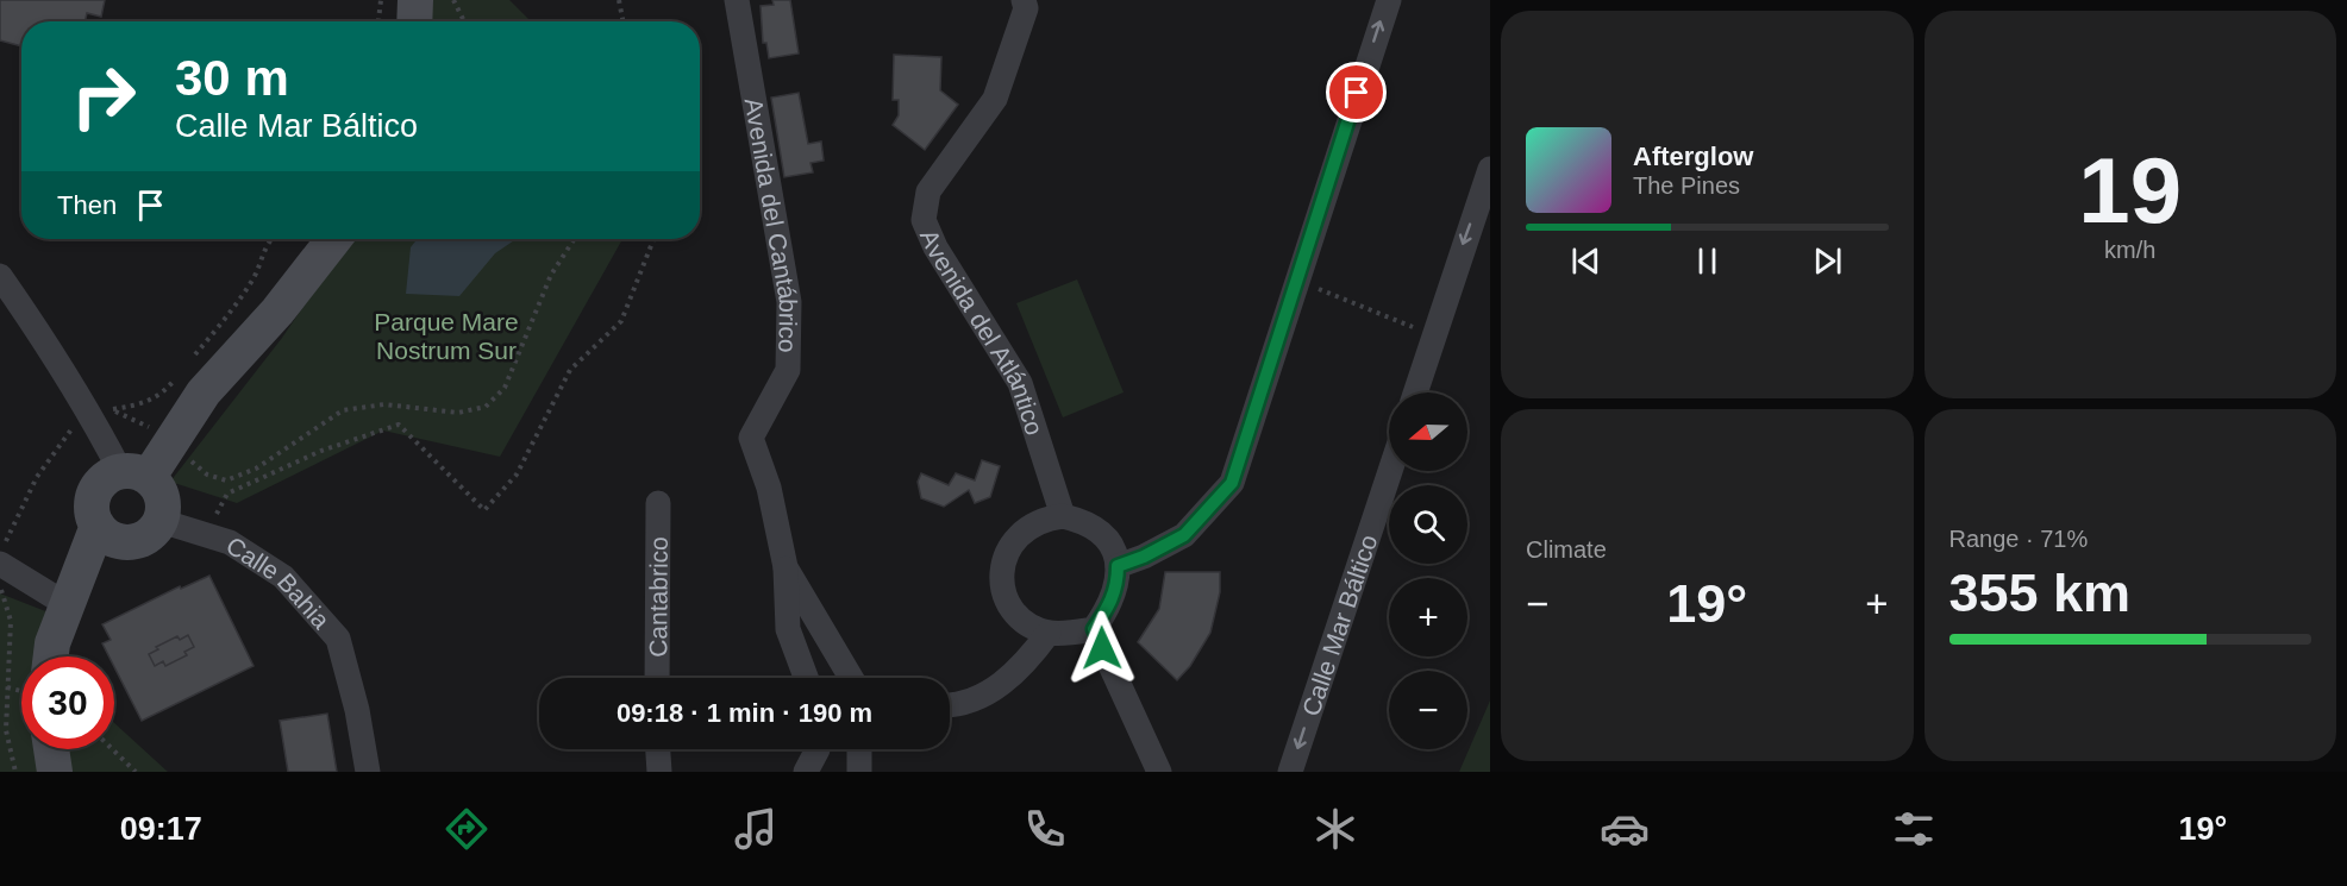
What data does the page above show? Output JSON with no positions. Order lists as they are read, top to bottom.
{
  "streets": {
    "street": [
      "Avenida del Cantábrico",
      "Avenida del Atlántico",
      "Calle Bahia",
      "Cantabrico",
      "Calle Mar Báltico"
    ]
  },
  "parks": ["Parque Mare Nostrum Sur"],
  "north": "left",
  "page": {
    "tile": [
      ["19", "km/h"],
      "Climate",
      ["Range · 71%", "355 km"]
    ],
    "turn": ["30 m", "Calle Mar Báltico"],
    "song": ["Afterglow", "The Pines"],
    "then": "Then",
    "map_buttons": ["+", "−"],
    "heat": ["−", "19°", "+"],
    "limit": "30",
    "trip": "09:18 · 1 min · 190 m",
    "tabs": ["09:17", "19°"]
  }
}
